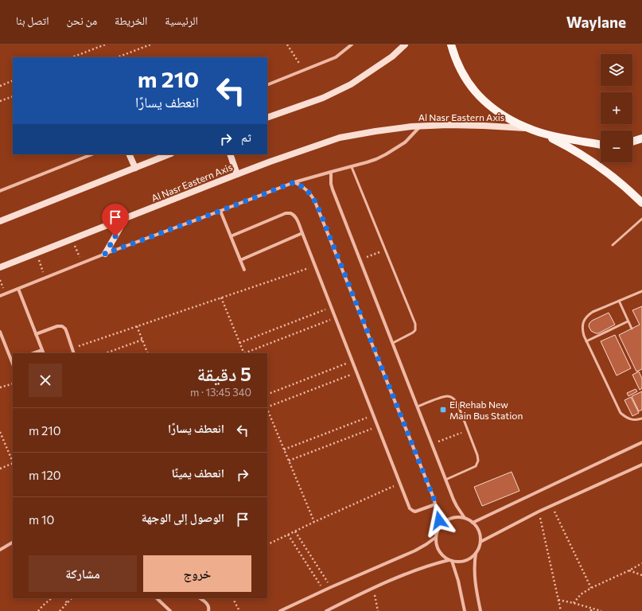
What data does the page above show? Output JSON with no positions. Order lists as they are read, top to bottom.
{
  "streets": {
    "street": ["Al Nasr Eastern Axis"]
  },
  "places": {
    "transit": ["El Rehab New Main Bus Station"]
  },
  "page": {
    "header": "Waylane",
    "nav": [
      "الرئيسية",
      "الخريطة",
      "من نحن",
      "اتصل بنا"
    ],
    "map_buttons": ["+", "−"],
    "turn": ["210 m", "انعطف يسارًا"],
    "then": "ثم",
    "heading": ["5 دقيقة", "340 m · 13:45"],
    "list": [
      {
        "name": "انعطف يسارًا",
        "value": "210 m"
      },
      {
        "name": "انعطف يمينًا",
        "value": "120 m"
      },
      {
        "name": "الوصول إلى الوجهة",
        "value": "10 m"
      }
    ],
    "buttons": ["خروج", "مشاركة"]
  }
}
